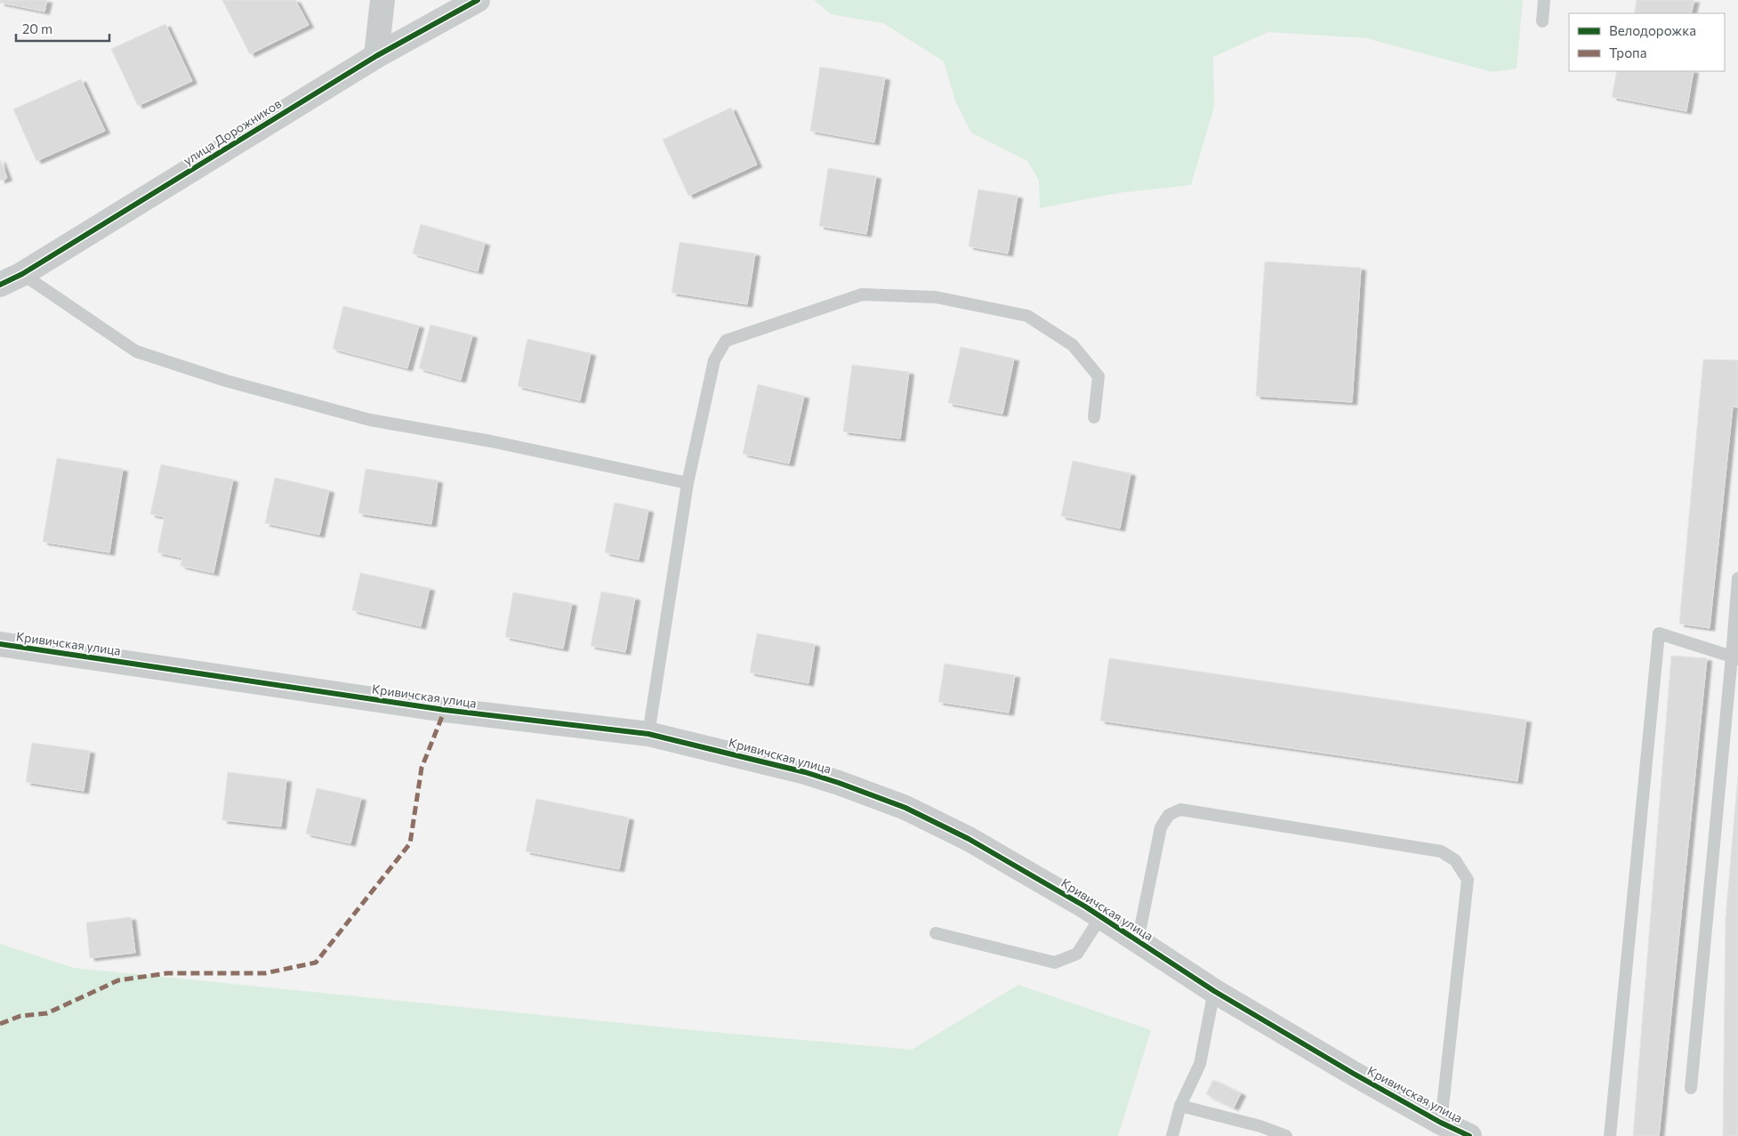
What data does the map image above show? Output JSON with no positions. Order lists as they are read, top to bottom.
{
  "streets": {
    "street": ["улица Дорожников", "Кривичская улица"]
  },
  "legend": ["Велодорожка", "Тропа"],
  "scale_bar": "20 m"
}
